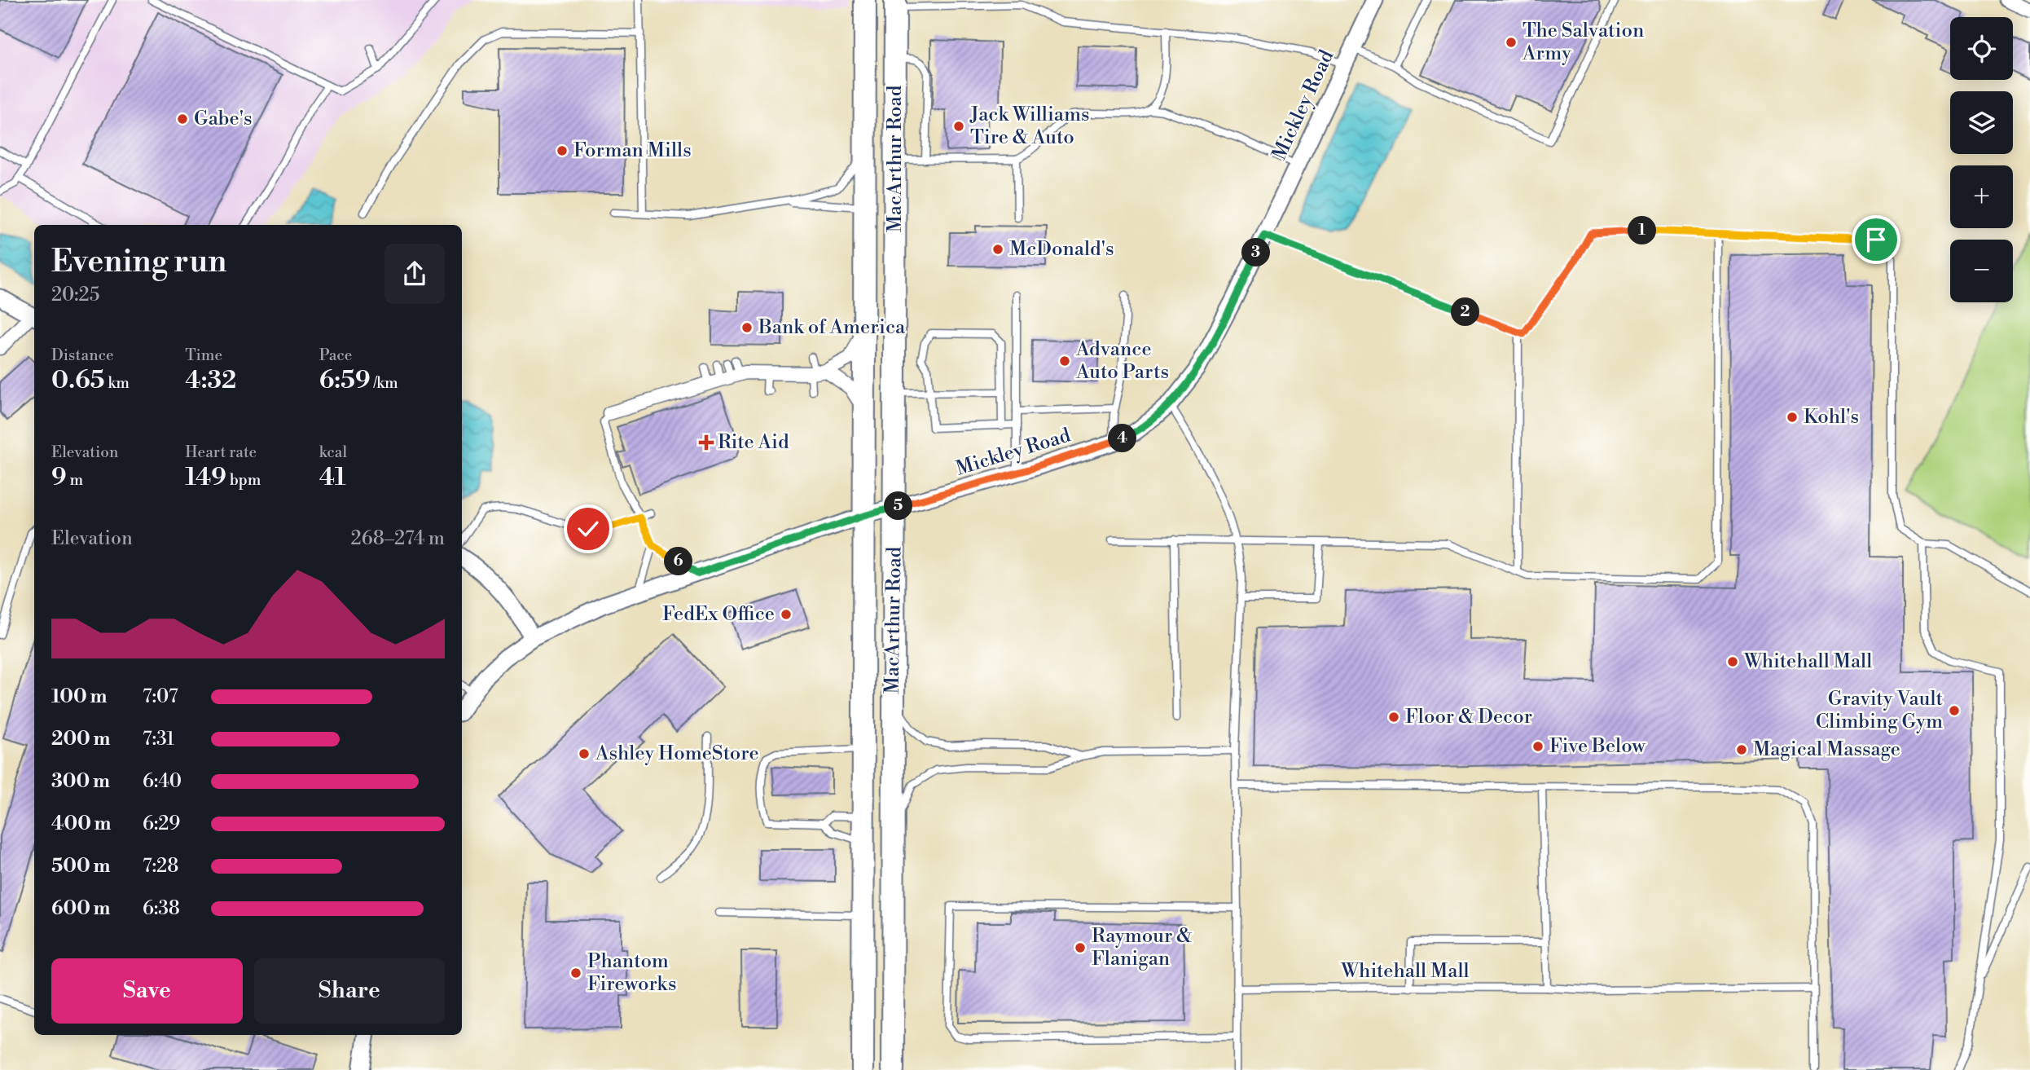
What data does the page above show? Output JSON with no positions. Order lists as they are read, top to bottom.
{
  "streets": {
    "highway": ["MacArthur Road"],
    "street": ["Mickley Road"],
    "lane": ["Whitehall Mall"]
  },
  "crossings": [
    ["Mickley Road", "MacArthur Road"]
  ],
  "places": {
    "other": [
      "The Salvation Army",
      "Gabe's",
      "Jack Williams Tire & Auto",
      "Forman Mills",
      "McDonald's",
      "Bank of America",
      "Advance Auto Parts",
      "Kohl's",
      "FedEx Office",
      "Whitehall Mall",
      "Gravity Vault Climbing Gym",
      "Floor & Decor",
      "Five Below",
      "Magical Massage",
      "Ashley HomeStore",
      "Raymour & Flanigan",
      "Phantom Fireworks"
    ],
    "health": ["Rite Aid"]
  },
  "page": {
    "map_buttons": ["+", "−"],
    "pins": [
      "1",
      "3",
      "2",
      "4",
      "5",
      "6"
    ],
    "heading": ["Evening run", "20:25"],
    "stats": [
      ["Distance", "0.65 km"],
      ["Time", "4:32"],
      ["Pace", "6:59 /km"],
      ["Elevation", "9 m"],
      ["Heart rate", "149 bpm"],
      ["kcal", "41"]
    ],
    "chart": ["Elevation", "268–274 m"],
    "list": [
      {
        "name": "100 m",
        "note": "7:07"
      },
      {
        "name": "200 m",
        "note": "7:31"
      },
      {
        "name": "300 m",
        "note": "6:40"
      },
      {
        "name": "400 m",
        "note": "6:29"
      },
      {
        "name": "500 m",
        "note": "7:28"
      },
      {
        "name": "600 m",
        "note": "6:38"
      }
    ],
    "buttons": ["Save", "Share"]
  }
}
